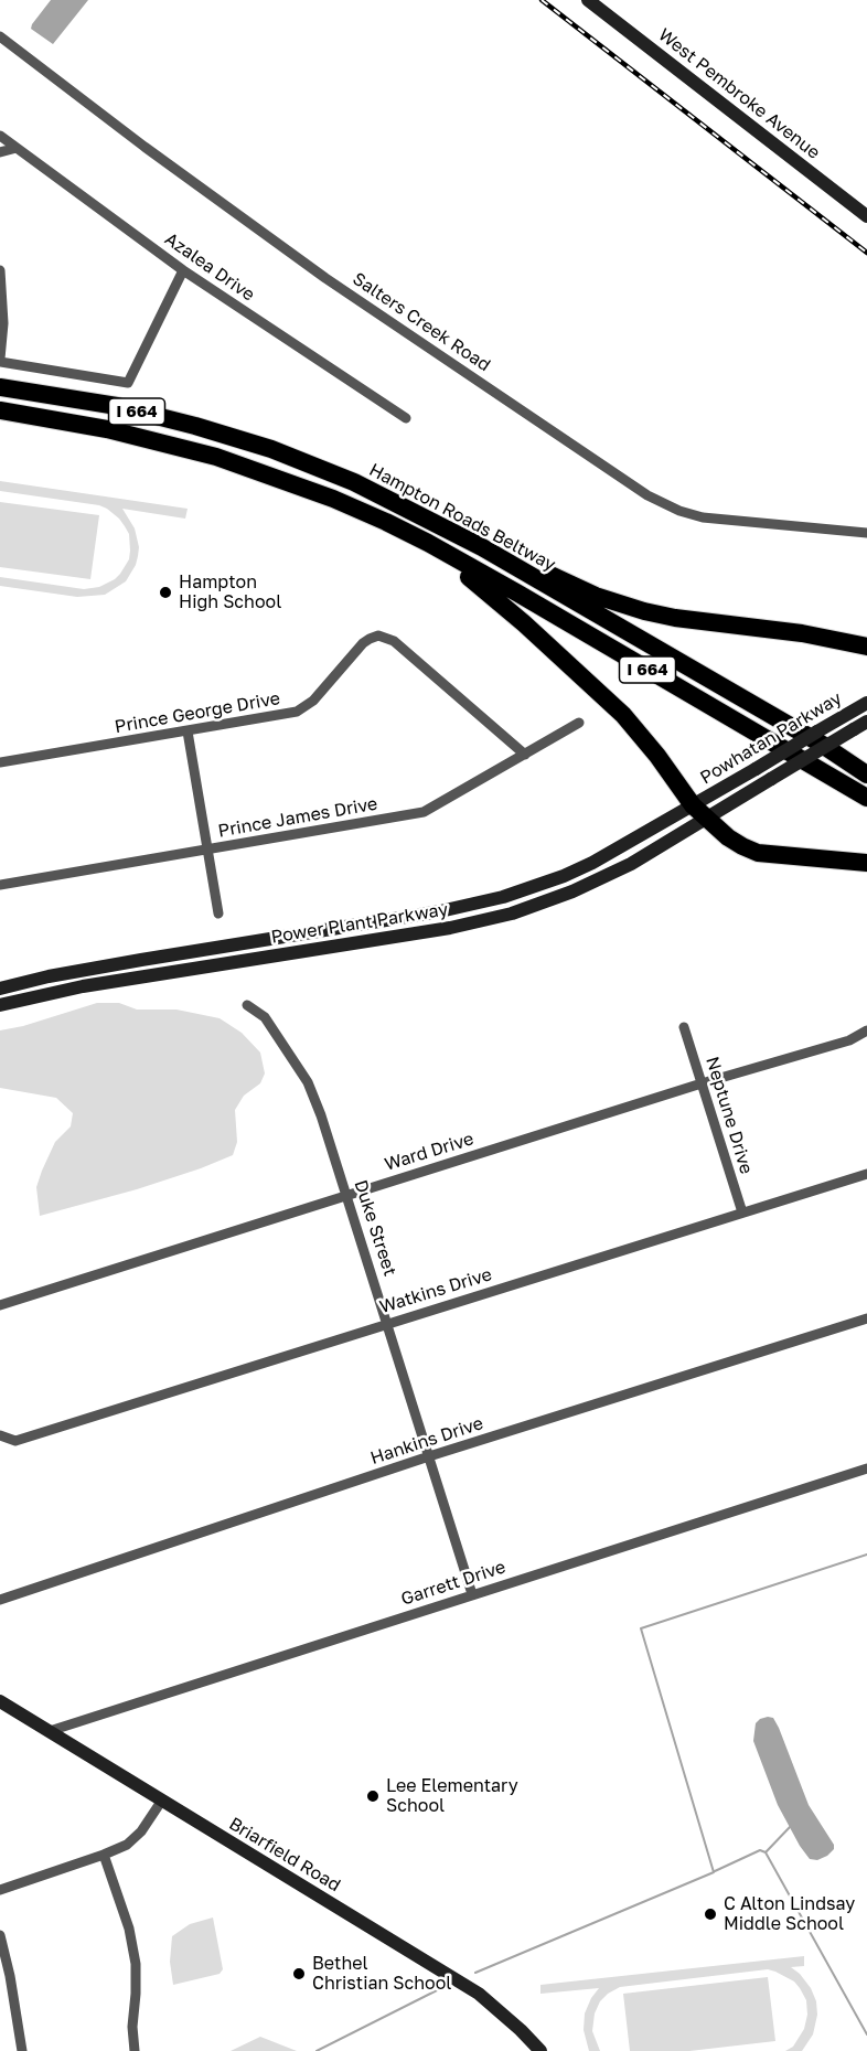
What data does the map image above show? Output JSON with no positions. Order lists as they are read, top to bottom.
{
  "streets": {
    "highway": ["I 664", "Hampton Roads Beltway"],
    "main road": [
      "West Pembroke Avenue",
      "Powhatan Parkway",
      "Power Plant Parkway",
      "Briarfield Road"
    ],
    "street": [
      "Azalea Drive",
      "Salters Creek Road",
      "Prince George Drive",
      "Prince James Drive",
      "Neptune Drive",
      "Ward Drive",
      "Duke Street",
      "Watkins Drive",
      "Hankins Drive",
      "Garrett Drive"
    ]
  },
  "crossings": [
    ["Prince George Drive", "Prince James Drive"],
    ["Powhatan Parkway", "Power Plant Parkway"],
    ["Neptune Drive", "Ward Drive"],
    ["Neptune Drive", "Watkins Drive"],
    ["Ward Drive", "Duke Street"],
    ["Duke Street", "Watkins Drive"],
    ["Duke Street", "Hankins Drive"],
    ["Duke Street", "Garrett Drive"],
    ["Garrett Drive", "Briarfield Road"]
  ],
  "places": [
    "Hampton High School",
    "Lee Elementary School",
    "C Alton Lindsay Middle School",
    "Bethel Christian School"
  ]
}
